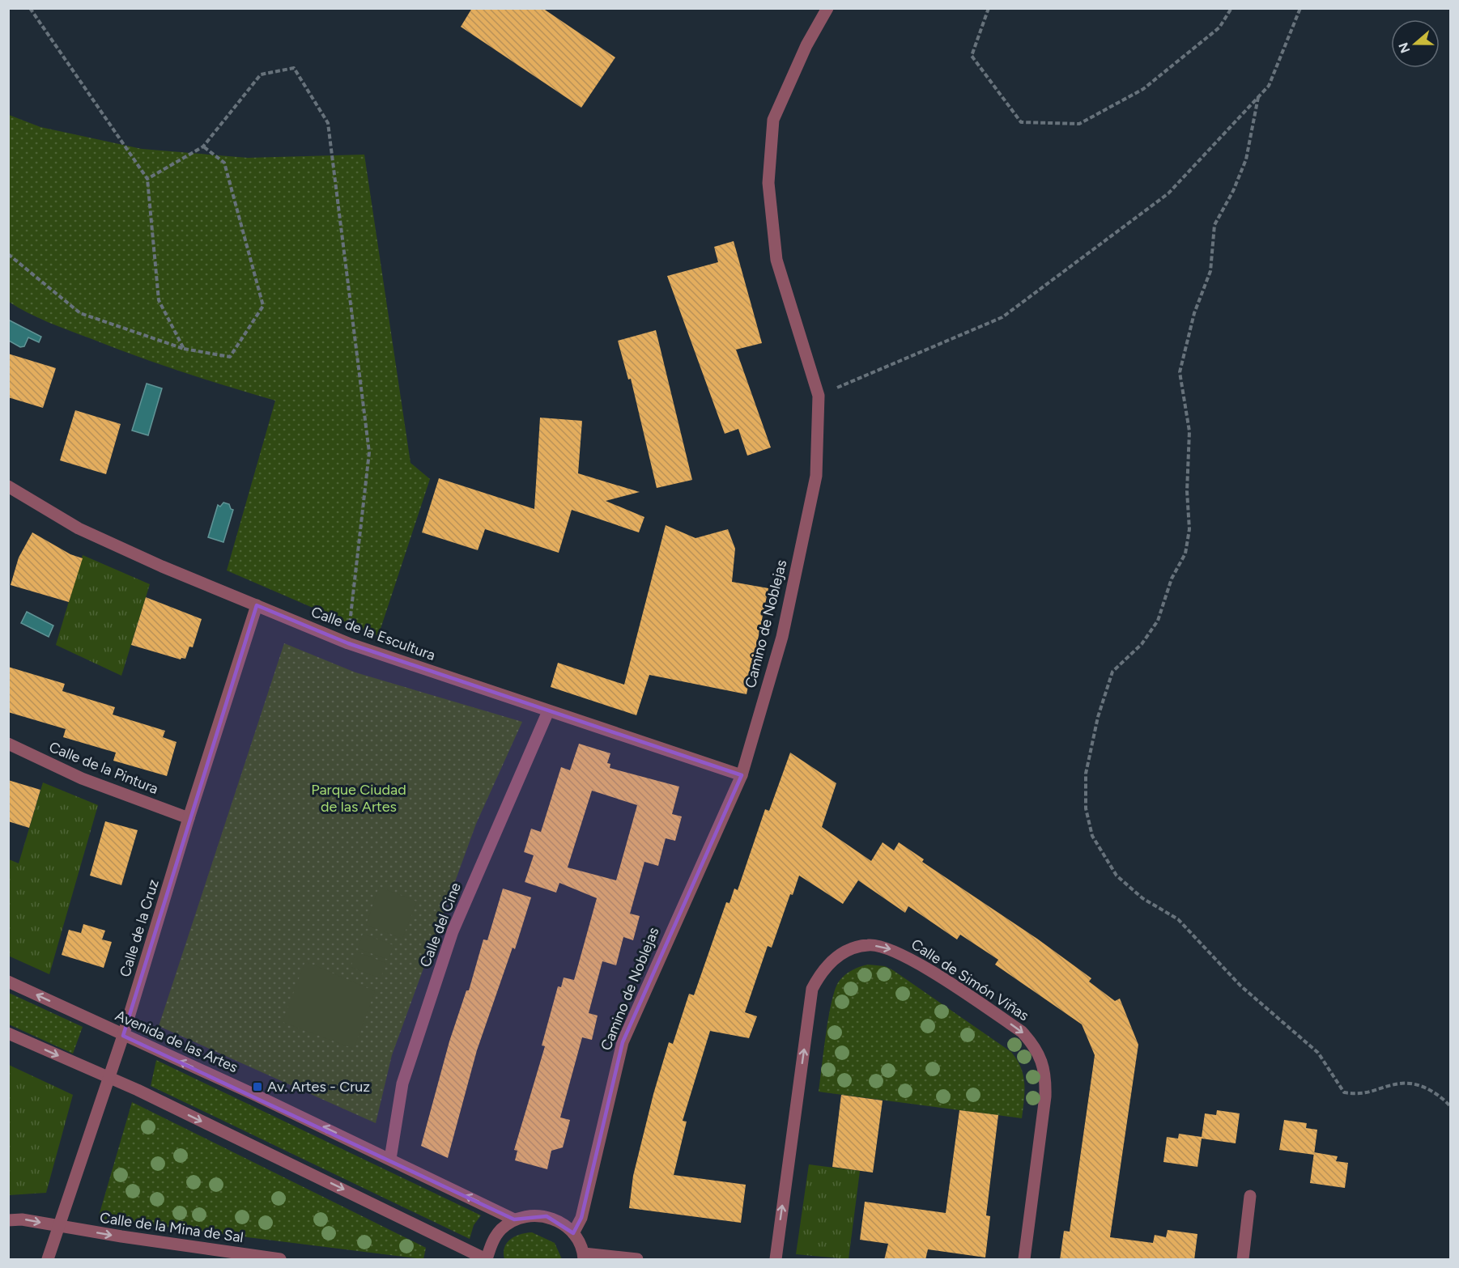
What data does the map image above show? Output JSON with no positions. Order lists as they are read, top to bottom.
{
  "streets": {
    "street": [
      "Camino de Noblejas",
      "Calle de la Escultura",
      "Calle de la Pintura",
      "Calle del Cine",
      "Calle de la Cruz",
      "Calle de Simón Viñas",
      "Avenida de las Artes",
      "Calle de la Mina de Sal"
    ]
  },
  "crossings": [
    ["Camino de Noblejas", "Calle de la Escultura"],
    ["Calle de la Escultura", "Calle del Cine"],
    ["Calle de la Escultura", "Calle de la Cruz"],
    ["Calle de la Pintura", "Calle de la Cruz"],
    ["Calle del Cine", "Avenida de las Artes"],
    ["Calle de la Cruz", "Avenida de las Artes"],
    ["Calle de la Cruz", "Calle de la Mina de Sal"]
  ],
  "one_way": ["Calle de la Mina de Sal"],
  "parks": ["Parque Ciudad de las Artes"],
  "places": {
    "transit": ["Av. Artes - Cruz"]
  },
  "north": "left"
}
